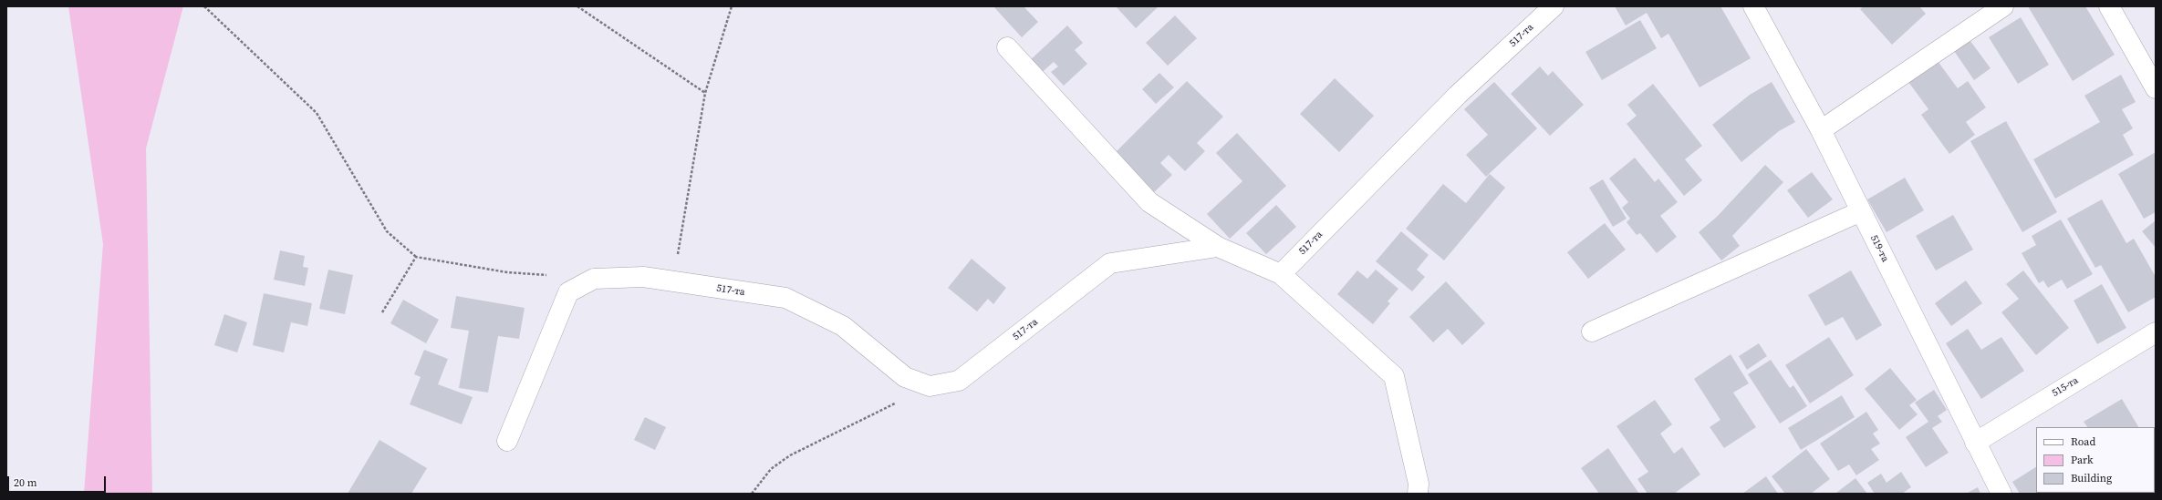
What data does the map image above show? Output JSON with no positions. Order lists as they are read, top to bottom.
{
  "streets": {
    "street": ["517-та", "519-та", "515-та"]
  },
  "crossings": [
    ["519-та", "515-та"]
  ],
  "legend": ["Road", "Park", "Building"],
  "scale_bar": "20 m"
}
